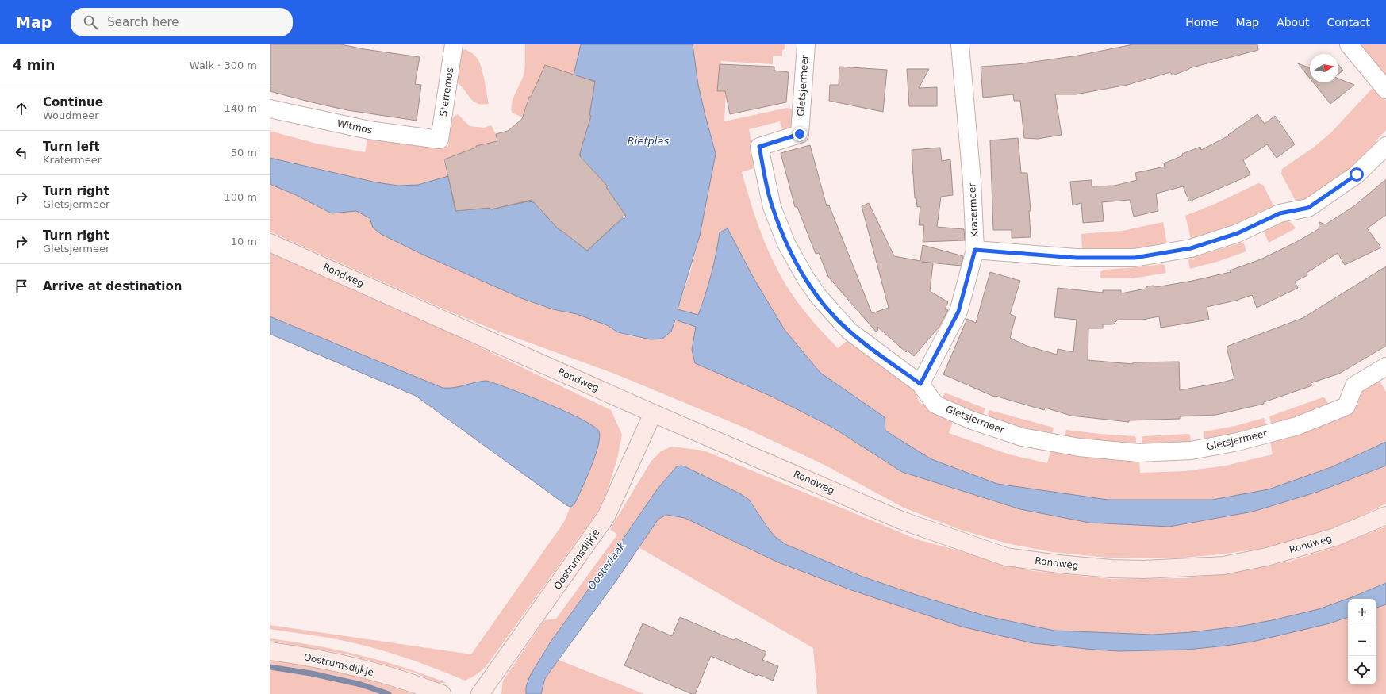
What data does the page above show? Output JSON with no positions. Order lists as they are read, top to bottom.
{
  "streets": {
    "main road": ["Rondweg", "Oostrumsdijkje"],
    "street": [
      "Gletsjermeer",
      "Sterremos",
      "Witmos",
      "Kratermeer"
    ]
  },
  "crossings": [
    ["Gletsjermeer", "Kratermeer"],
    ["Sterremos", "Witmos"],
    ["Rondweg", "Oostrumsdijkje"]
  ],
  "water": ["Rietplas", "Oosterlaak"],
  "north": "right",
  "page": {
    "header": "Map",
    "search": "Search here",
    "nav": [
      "Home",
      "Map",
      "About",
      "Contact"
    ],
    "heading": ["4 min", "Walk · 300 m"],
    "list": [
      ["Continue", "Woudmeer", "140 m"],
      ["Turn left", "Kratermeer", "50 m"],
      ["Turn right", "Gletsjermeer", "100 m"],
      ["Turn right", "Gletsjermeer", "10 m"],
      "Arrive at destination"
    ],
    "map_buttons": ["+", "−"]
  }
}
